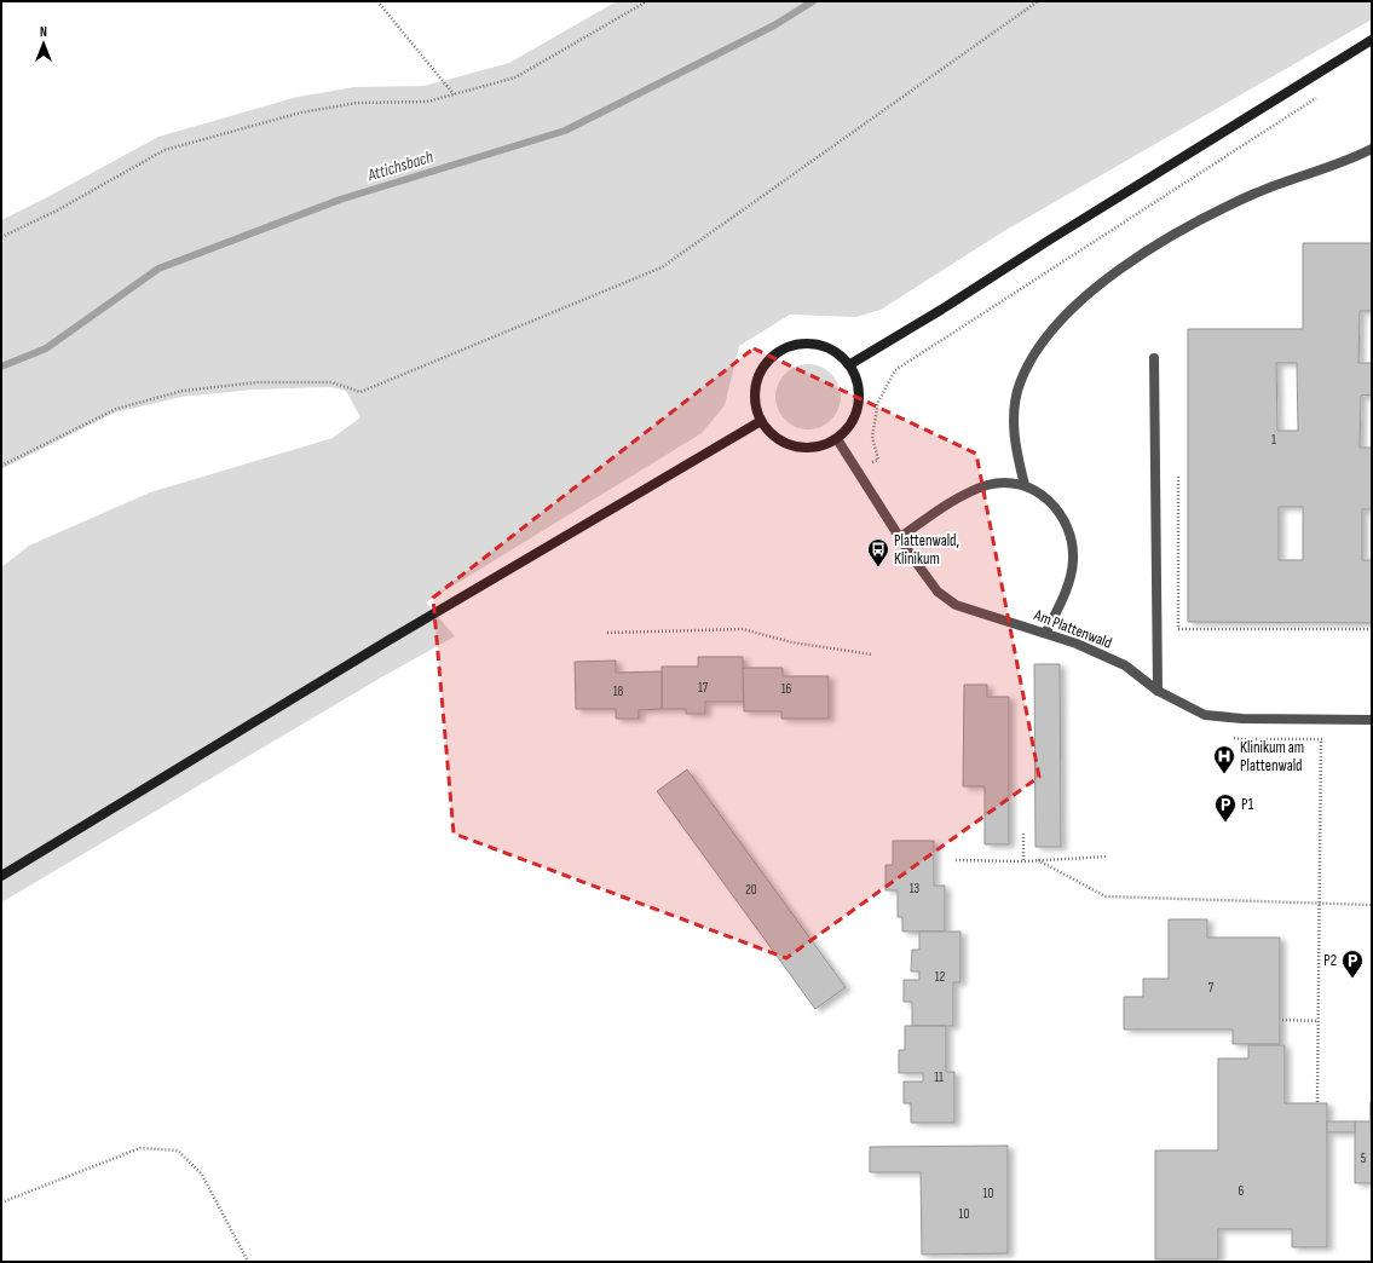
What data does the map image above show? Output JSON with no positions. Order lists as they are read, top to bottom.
{
  "streets": {
    "street": ["Am Plattenwald"]
  },
  "water": ["Attichsbach"],
  "places": {
    "bus stop": ["Plattenwald, Klinikum"],
    "hospital": ["Klinikum am Plattenwald"],
    "parking": ["P1", "P2"]
  },
  "house_numbers": [
    "1",
    "17",
    "16",
    "18",
    "13",
    "20",
    "12",
    "7",
    "11",
    "5",
    "6",
    "10",
    "10"
  ],
  "north": "top"
}
